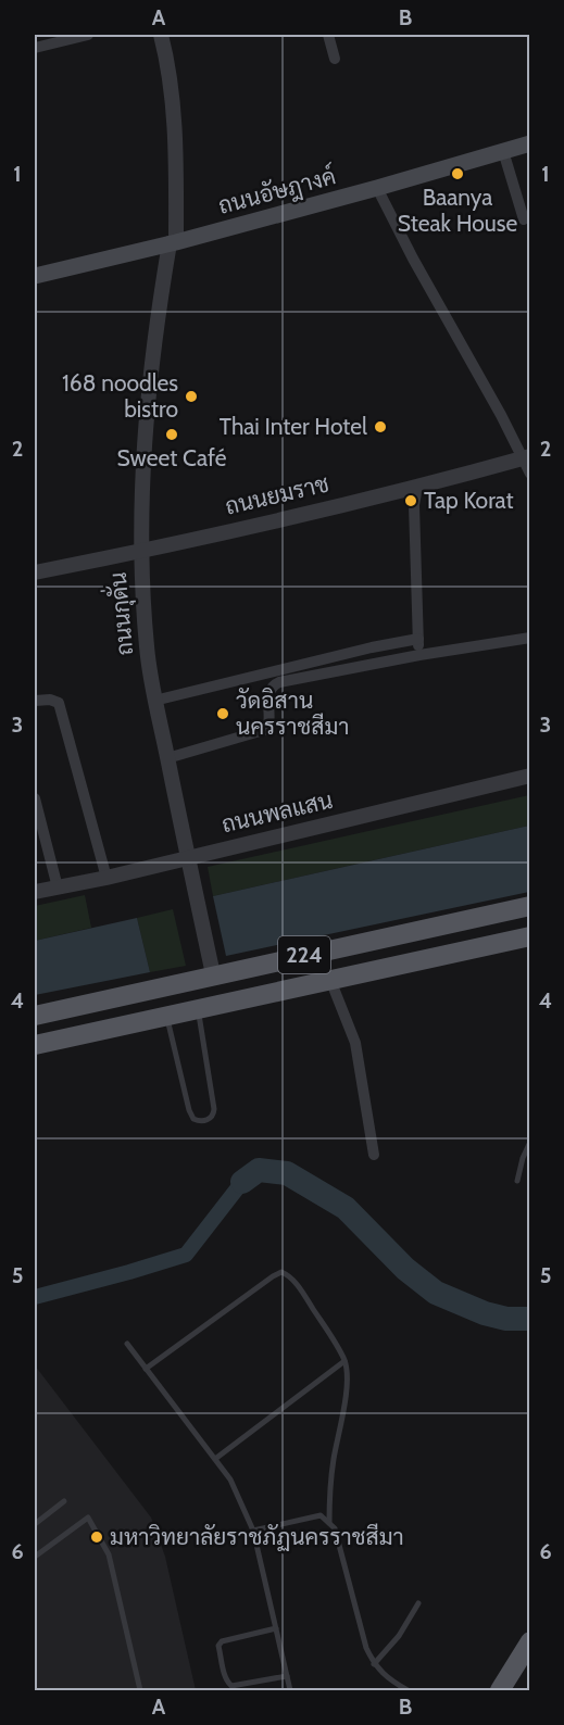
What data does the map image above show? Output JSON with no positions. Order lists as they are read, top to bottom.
{
  "streets": {
    "main road": ["ถนนอัษฎางค์", "224"],
    "street": ["ถนนยมราช", "ถนนกุดั่น", "ถนนพลแสน"]
  },
  "crossings": [
    ["ถนนอัษฎางค์", "ถนนกุดั่น"],
    ["ถนนยมราช", "ถนนกุดั่น"],
    ["ถนนกุดั่น", "ถนนพลแสน"],
    ["ถนนกุดั่น", "224"]
  ],
  "places": [
    "Baanya Steak House",
    "168 noodles bistro",
    "Thai Inter Hotel",
    "Sweet Café",
    "Tap Korat",
    "วัดอิสาน นครราชสีมา",
    "มหาวิทยาลัยราชภัฏนครราชสีมา"
  ],
  "grid": {
    "columns": ["A", "B"],
    "rows": [
      "1",
      "2",
      "3",
      "4",
      "5",
      "6"
    ]
  }
}
